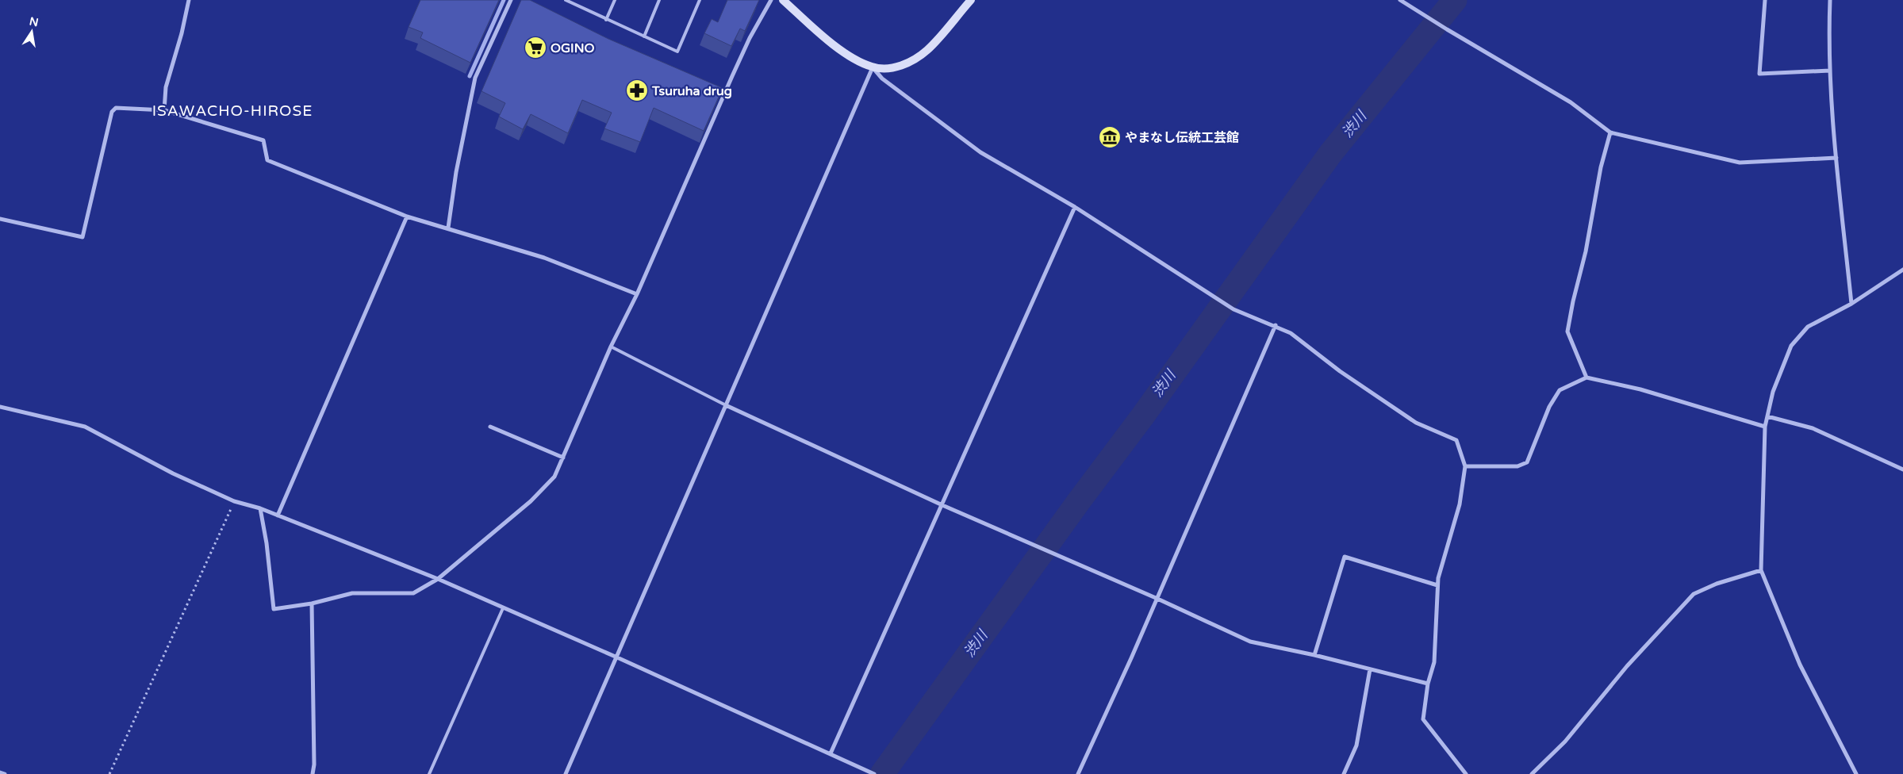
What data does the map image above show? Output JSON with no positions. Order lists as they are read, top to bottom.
{
  "districts": ["ISAWACHO-HIROSE"],
  "water": ["渋川"],
  "places": {
    "supermarket": ["OGINO"],
    "pharmacy": ["Tsuruha drug"],
    "museum": ["やまなし伝統工芸館"]
  },
  "north": "top"
}
